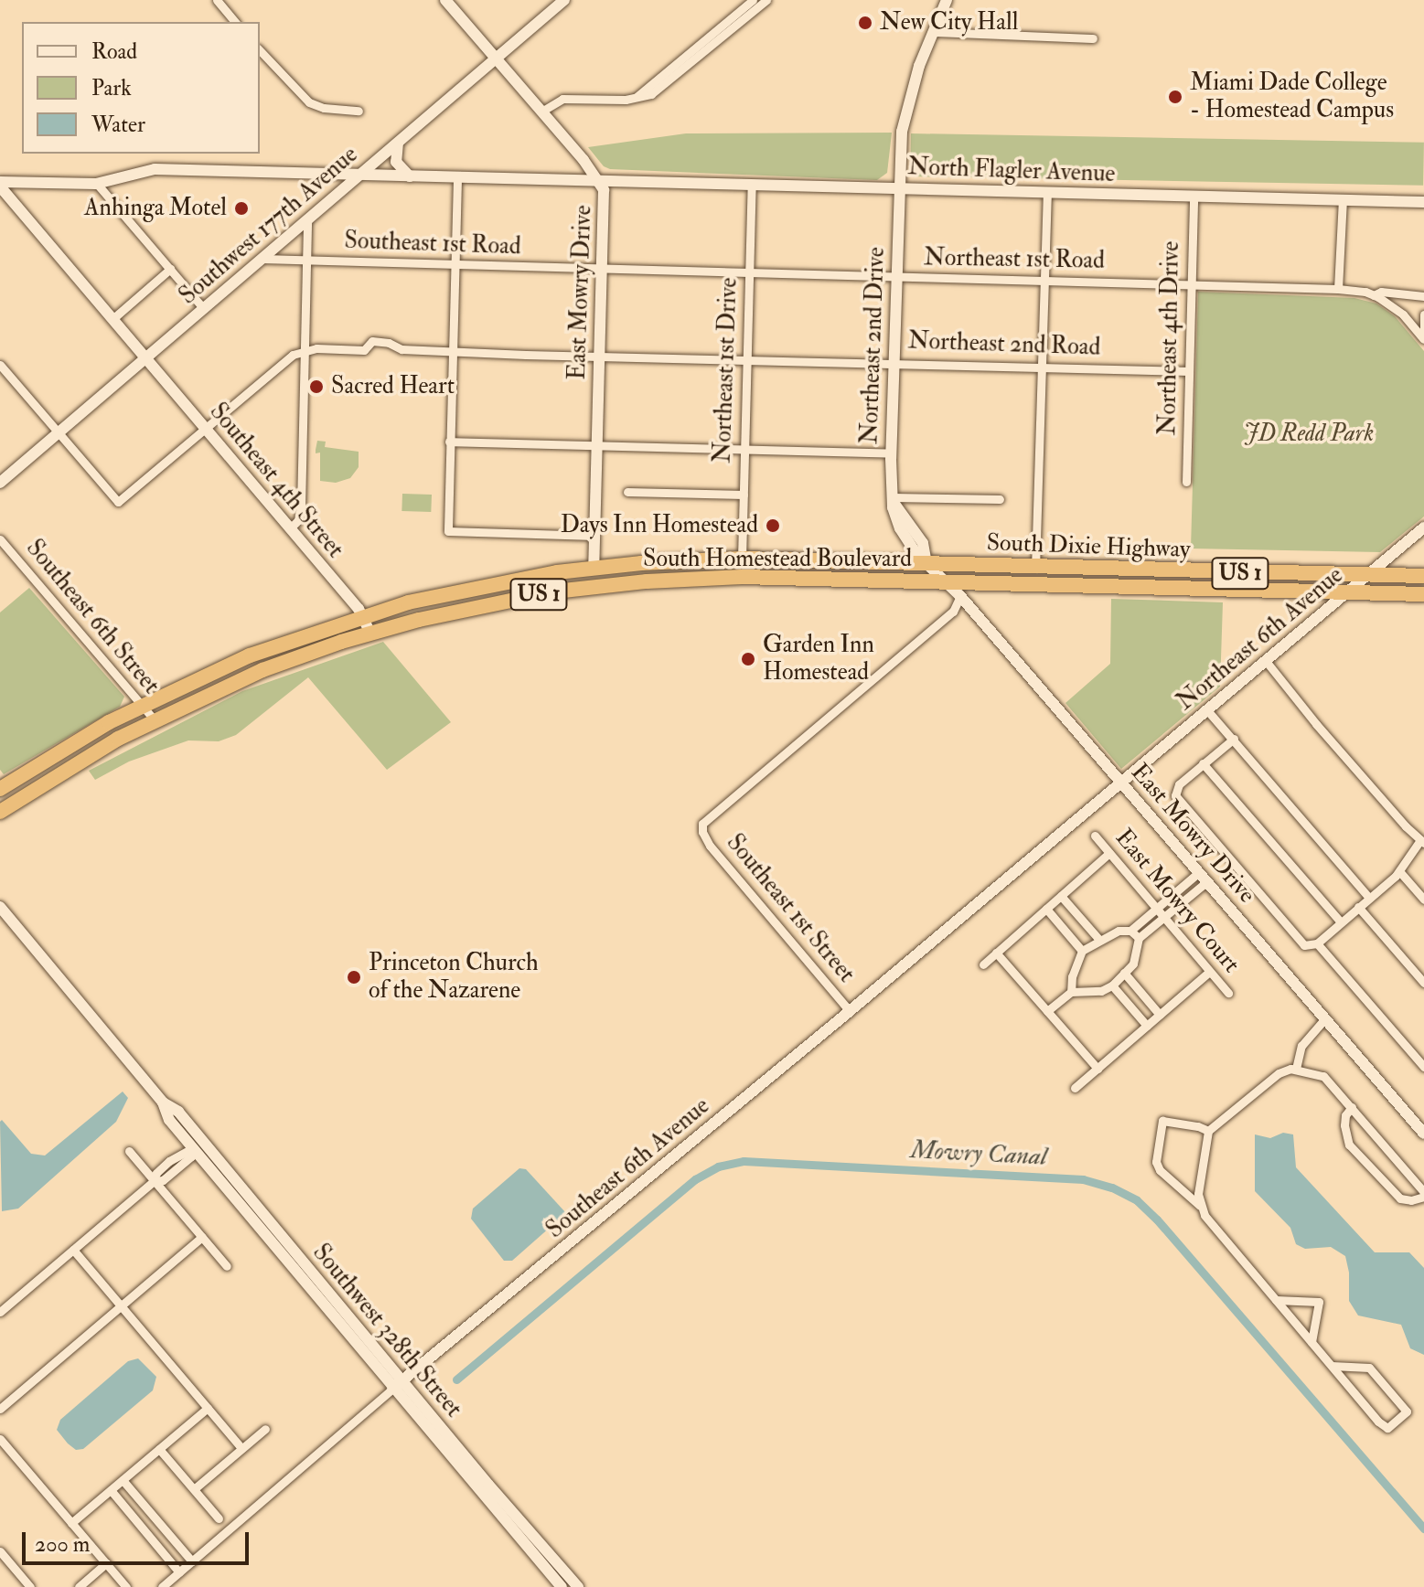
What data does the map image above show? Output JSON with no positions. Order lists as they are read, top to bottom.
{
  "streets": {
    "highway": ["South Dixie Highway", "South Homestead Boulevard", "US 1"],
    "street": [
      "North Flagler Avenue",
      "Southwest 177th Avenue",
      "Southeast 1st Road",
      "Northeast 1st Road",
      "East Mowry Drive",
      "Northeast 4th Drive",
      "Northeast 2nd Road",
      "Northeast 2nd Drive",
      "Northeast 1st Drive",
      "Southeast 4th Street",
      "Southeast 6th Street",
      "Northeast 6th Avenue",
      "East Mowry Court",
      "Southeast 1st Street",
      "Southeast 6th Avenue",
      "Southwest 328th Street"
    ]
  },
  "crossings": [
    ["North Flagler Avenue", "Southwest 177th Avenue"],
    ["North Flagler Avenue", "East Mowry Drive"],
    ["North Flagler Avenue", "Northeast 4th Drive"],
    ["North Flagler Avenue", "Northeast 2nd Drive"],
    ["North Flagler Avenue", "Northeast 1st Drive"],
    ["North Flagler Avenue", "Southeast 4th Street"],
    ["Southwest 177th Avenue", "Southeast 1st Road"],
    ["Southwest 177th Avenue", "East Mowry Drive"],
    ["Southwest 177th Avenue", "Southeast 4th Street"],
    ["Southeast 1st Road", "Northeast 1st Road"],
    ["Southeast 1st Road", "East Mowry Drive"],
    ["Northeast 1st Road", "East Mowry Drive"],
    ["Northeast 1st Road", "Northeast 4th Drive"],
    ["Northeast 1st Road", "Northeast 2nd Drive"],
    ["Northeast 1st Road", "Northeast 1st Drive"],
    ["East Mowry Drive", "Northeast 2nd Road"],
    ["East Mowry Drive", "South Dixie Highway"],
    ["East Mowry Drive", "South Homestead Boulevard"],
    ["East Mowry Drive", "Northeast 6th Avenue"],
    ["East Mowry Drive", "Southeast 6th Avenue"],
    ["Northeast 4th Drive", "Northeast 2nd Road"],
    ["Northeast 2nd Road", "Northeast 2nd Drive"],
    ["Northeast 2nd Road", "Northeast 1st Drive"],
    ["Northeast 1st Drive", "South Homestead Boulevard"],
    ["Southeast 4th Street", "South Homestead Boulevard"],
    ["South Dixie Highway", "South Homestead Boulevard"],
    ["South Dixie Highway", "Northeast 6th Avenue"],
    ["South Homestead Boulevard", "Southeast 6th Street"],
    ["Northeast 6th Avenue", "Southeast 6th Avenue"],
    ["Southeast 1st Street", "Southeast 6th Avenue"],
    ["Southeast 6th Avenue", "Southwest 328th Street"]
  ],
  "water": ["Mowry Canal"],
  "parks": ["JD Redd Park"],
  "places": [
    "New City Hall",
    "Miami Dade College - Homestead Campus",
    "Anhinga Motel",
    "Sacred Heart",
    "Days Inn Homestead",
    "Garden Inn Homestead",
    "Princeton Church of the Nazarene"
  ],
  "legend": ["Road", "Park", "Water"],
  "scale_bar": "200 m"
}
